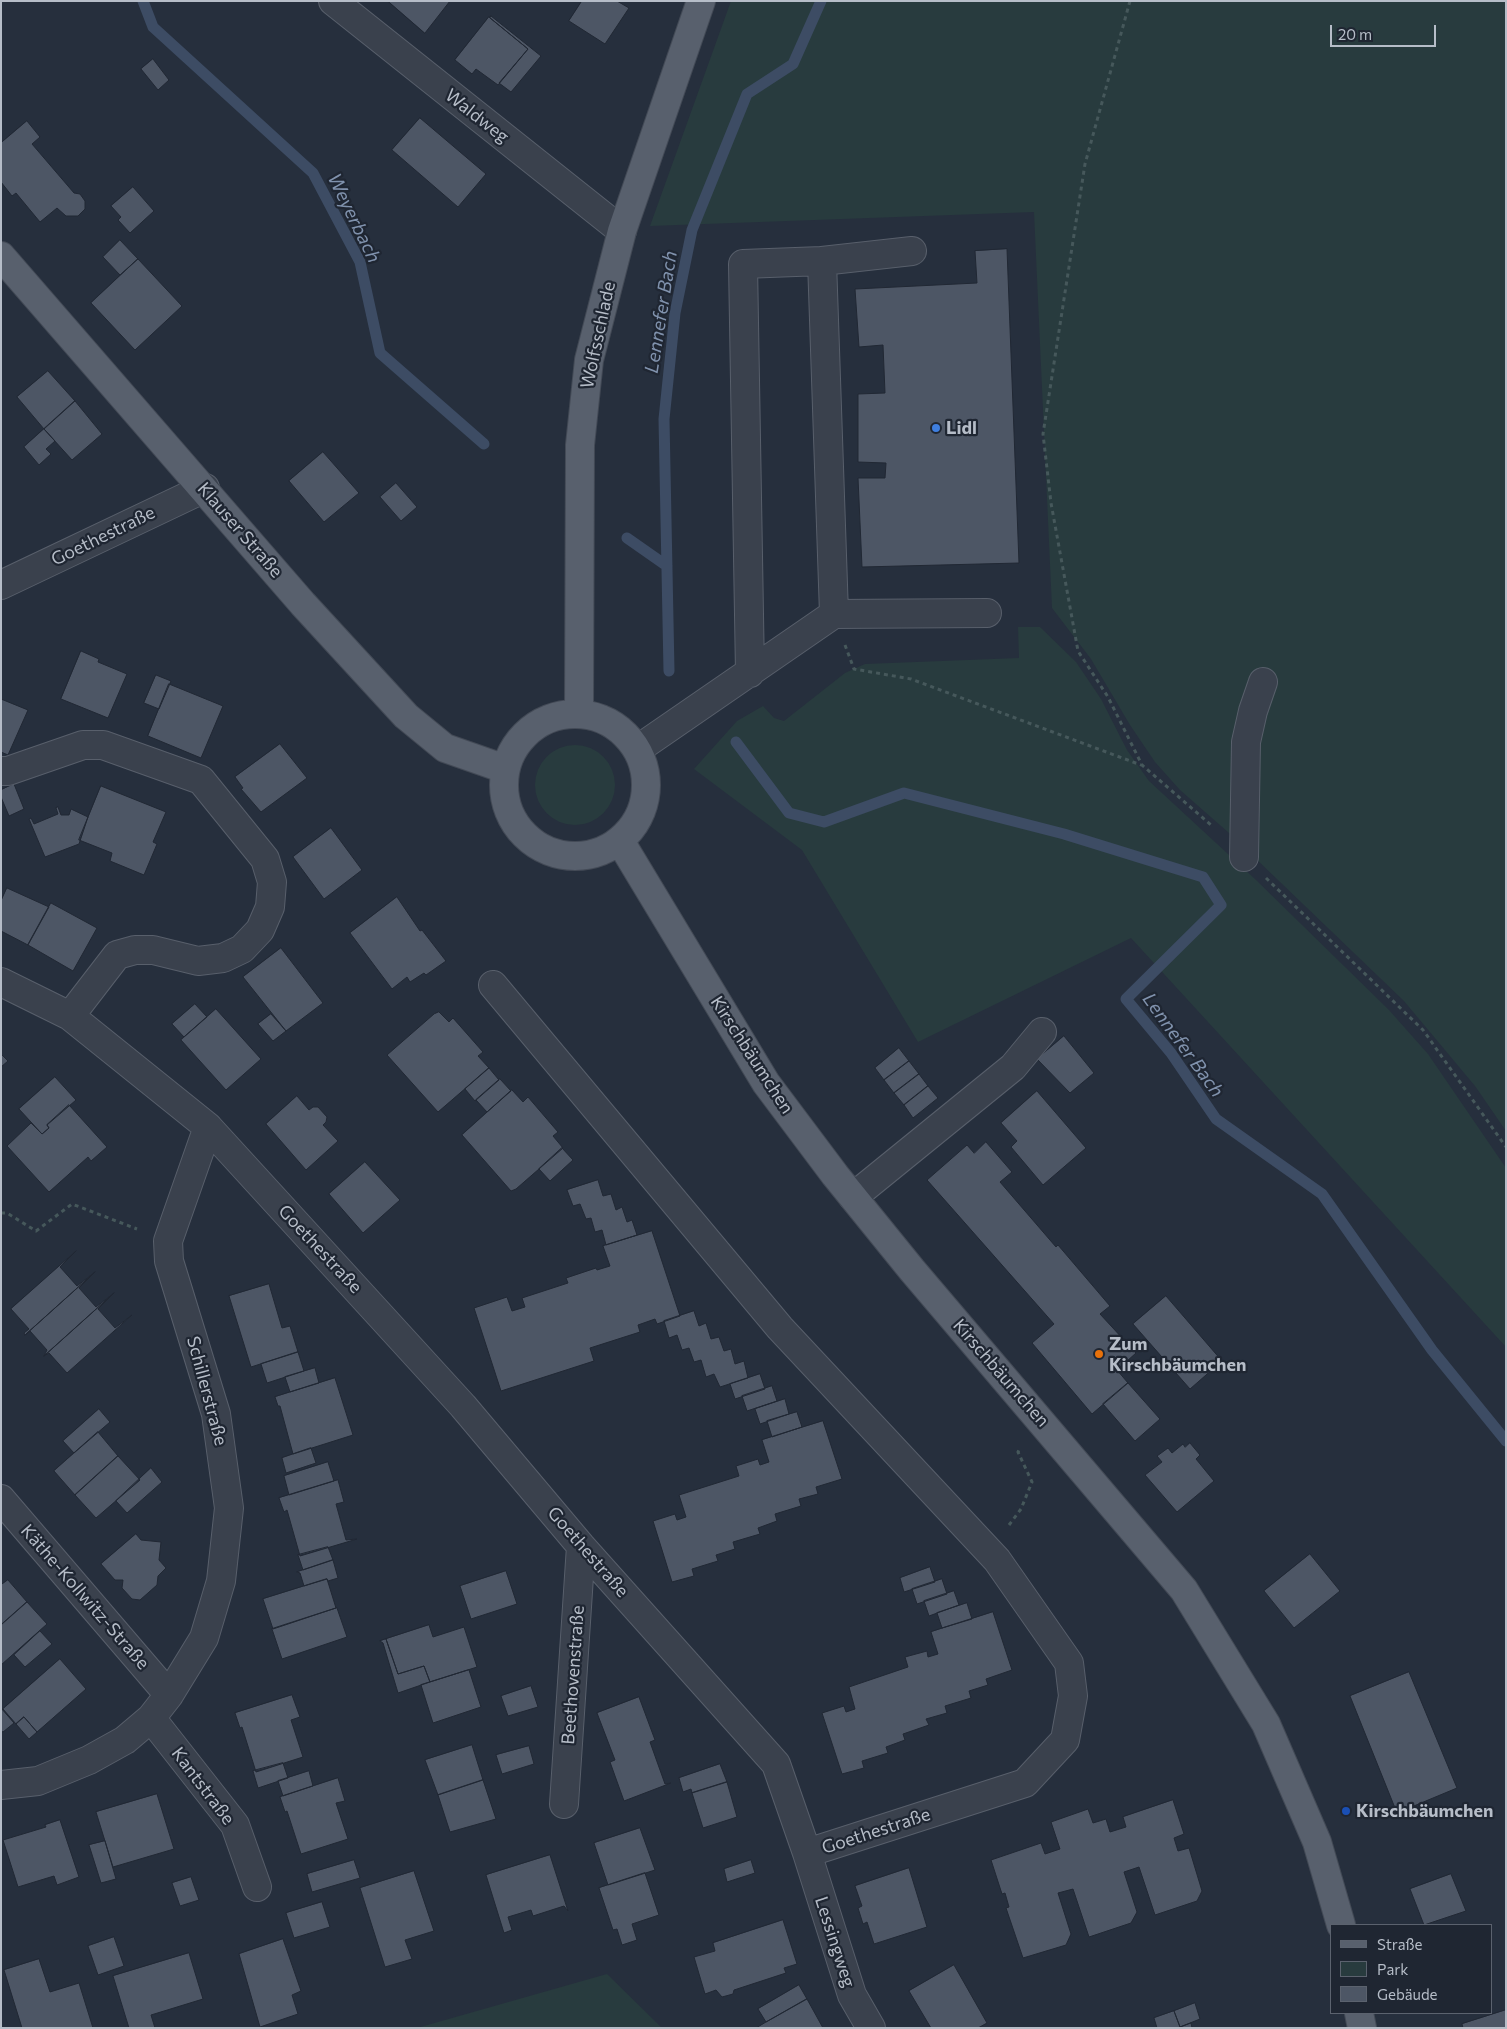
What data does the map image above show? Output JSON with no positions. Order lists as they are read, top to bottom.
{
  "streets": {
    "main road": ["Wolfsschlade", "Klauser Straße", "Kirschbäumchen"],
    "street": [
      "Waldweg",
      "Goethestraße",
      "Schillerstraße",
      "Käthe-Kollwitz-Straße",
      "Beethovenstraße",
      "Kantstraße",
      "Lessingweg"
    ]
  },
  "crossings": [
    ["Waldweg", "Wolfsschlade"],
    ["Wolfsschlade", "Klauser Straße"],
    ["Wolfsschlade", "Kirschbäumchen"],
    ["Klauser Straße", "Goethestraße"],
    ["Klauser Straße", "Kirschbäumchen"],
    ["Goethestraße", "Schillerstraße"],
    ["Goethestraße", "Beethovenstraße"],
    ["Goethestraße", "Lessingweg"],
    ["Schillerstraße", "Käthe-Kollwitz-Straße"],
    ["Schillerstraße", "Kantstraße"]
  ],
  "water": ["Weyerbach", "Lennefer Bach"],
  "places": ["Lidl", "Zum Kirschbäumchen", "Kirschbäumchen"],
  "legend": ["Straße", "Park", "Gebäude"],
  "scale_bar": "20 m"
}
